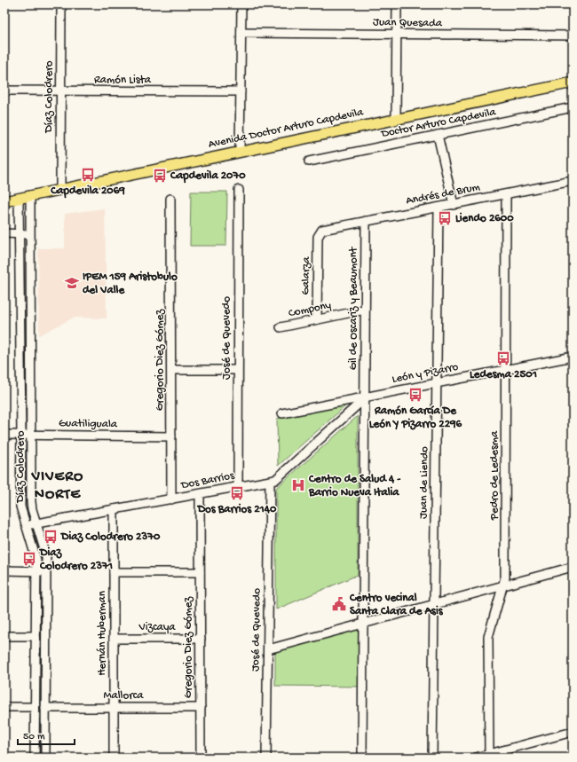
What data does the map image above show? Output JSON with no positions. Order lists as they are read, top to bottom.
{
  "streets": {
    "main road": ["Avenida Doctor Arturo Capdevila"],
    "street": [
      "Juan Quesada",
      "Ramón Lista",
      "Díaz Colodrero",
      "Doctor Arturo Capdevila",
      "Andrés de Brum",
      "Galarza",
      "Gil de Oscariz y Beaumont",
      "Compony",
      "José de Quevedo",
      "Gregorio Diez Gómez",
      "León y Pizarro",
      "Guatiliguala",
      "Pedro de Ledesma",
      "Dos Barrios",
      "Juan de Liendo",
      "Vizcaya",
      "Hernán Huberman",
      "Mallorca"
    ]
  },
  "crossings": [
    ["Ramón Lista", "Díaz Colodrero"],
    ["Díaz Colodrero", "Avenida Doctor Arturo Capdevila"],
    ["Díaz Colodrero", "Guatiliguala"],
    ["Díaz Colodrero", "Dos Barrios"],
    ["Díaz Colodrero", "Mallorca"],
    ["Andrés de Brum", "Galarza"],
    ["Andrés de Brum", "Gil de Oscariz y Beaumont"],
    ["Andrés de Brum", "Pedro de Ledesma"],
    ["Andrés de Brum", "Juan de Liendo"],
    ["Galarza", "Compony"],
    ["Gil de Oscariz y Beaumont", "Compony"],
    ["Gil de Oscariz y Beaumont", "León y Pizarro"],
    ["Gil de Oscariz y Beaumont", "Dos Barrios"],
    ["José de Quevedo", "Dos Barrios"],
    ["Gregorio Diez Gómez", "Guatiliguala"],
    ["Gregorio Diez Gómez", "Dos Barrios"],
    ["Gregorio Diez Gómez", "Vizcaya"],
    ["Gregorio Diez Gómez", "Mallorca"],
    ["León y Pizarro", "Pedro de Ledesma"],
    ["León y Pizarro", "Dos Barrios"],
    ["León y Pizarro", "Juan de Liendo"],
    ["Dos Barrios", "Hernán Huberman"],
    ["Vizcaya", "Hernán Huberman"],
    ["Hernán Huberman", "Mallorca"]
  ],
  "districts": ["VIVERO NORTE"],
  "places": {
    "bus stop": [
      "Capdevila 2069",
      "Capdevila 2070",
      "Liendo 2600",
      "Ledesma 2501",
      "Ramón García De León Y Pizarro 2296",
      "Dos Barrios 2140",
      "Diaz Colodrero 2370",
      "Diaz Colodrero 2371"
    ],
    "school or university": ["IPEM 159 Aristobulo del Valle"],
    "hospital": ["Centro de Salud 4 - Barrio Nueva Italia"],
    "public building": ["Centro vecinal Santa Clara de Asis"]
  },
  "scale_bar": "50 m"
}
